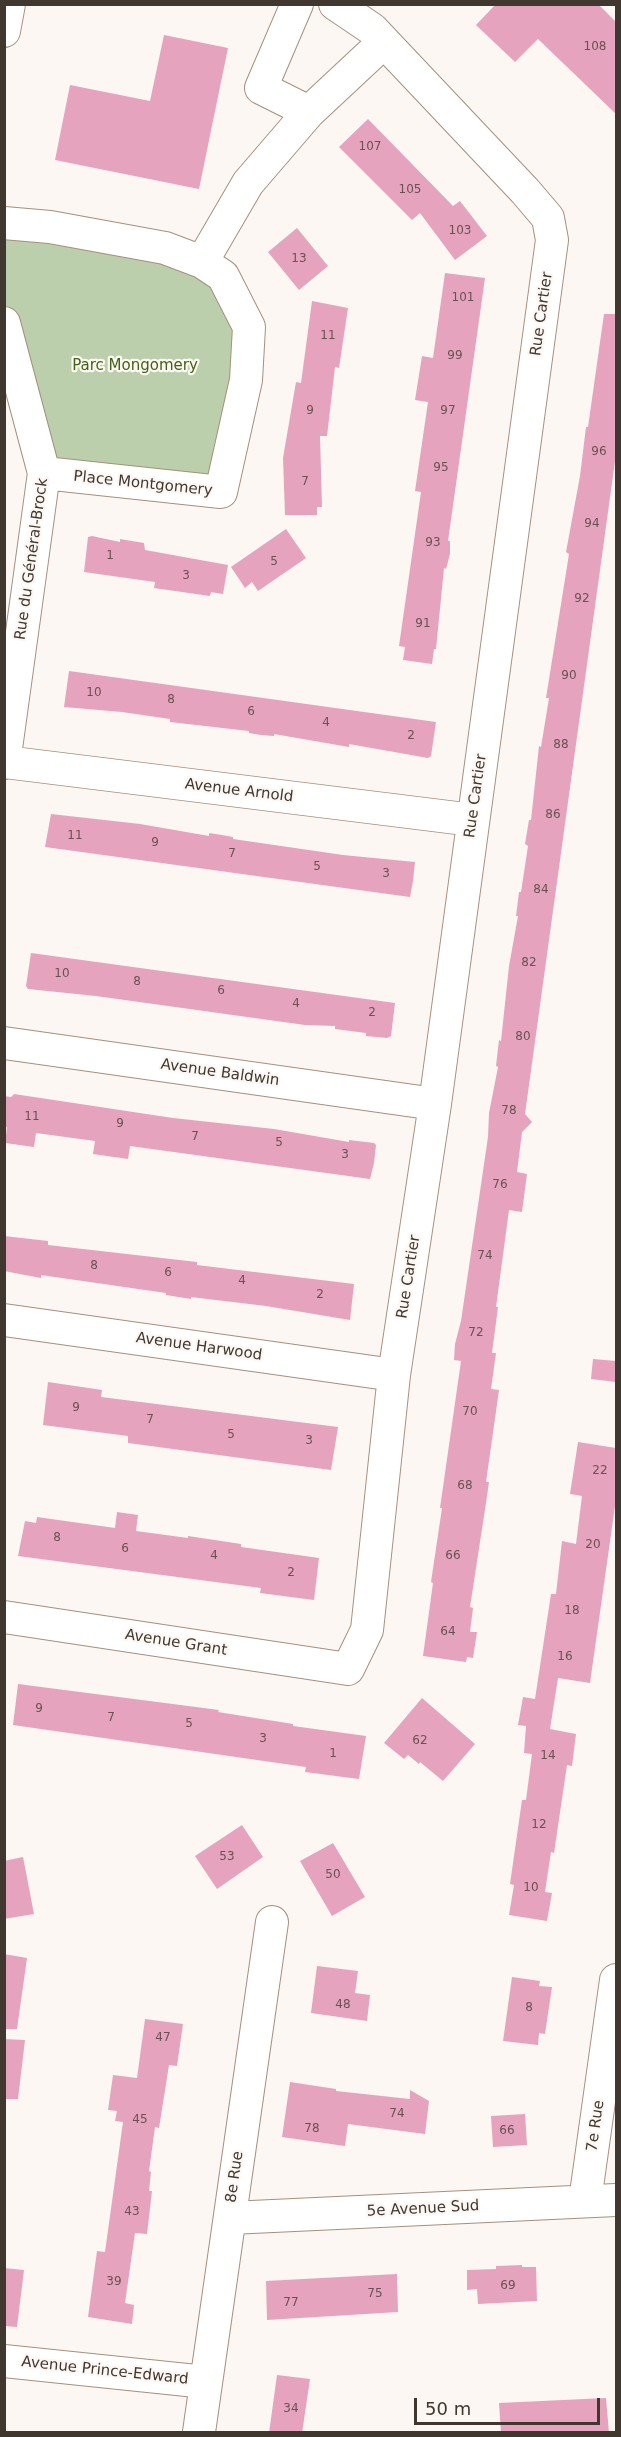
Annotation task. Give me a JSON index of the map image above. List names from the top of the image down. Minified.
{"streets":{"street":["Rue Cartier","Place Montgomery","Rue du Général-Brock","Avenue Arnold","Avenue Baldwin","Avenue Harwood","Avenue Grant","7e Rue","8e Rue","5e Avenue Sud","Avenue Prince-Edward"]},"crossings":[["Rue Cartier","Avenue Arnold"],["Rue Cartier","Avenue Baldwin"],["Rue Cartier","Avenue Harwood"],["Rue Cartier","Avenue Grant"],["Place Montgomery","Rue du Général-Brock"],["Rue du Général-Brock","Avenue Arnold"],["7e Rue","5e Avenue Sud"],["8e Rue","5e Avenue Sud"],["8e Rue","Avenue Prince-Edward"]],"parks":["Parc Mongomery"],"house_numbers":["108","107","105","103","13","101","11","99","9","97","96","95","7","94","93","1","5","3","92","91","90","10","8","6","4","2","88","86","11","9","7","5","3","84","82","10","8","6","4","2","80","78","11","9","7","5","3","76","74","8","6","4","2","72","9","70","7","5","3","22","68","8","20","6","4","66","2","18","64","16","9","7","5","3","62","1","14","12","53","50","10","48","8","47","74","45","78","66","43","39","69","75","77","34"],"scale_bar":"50 m"}
